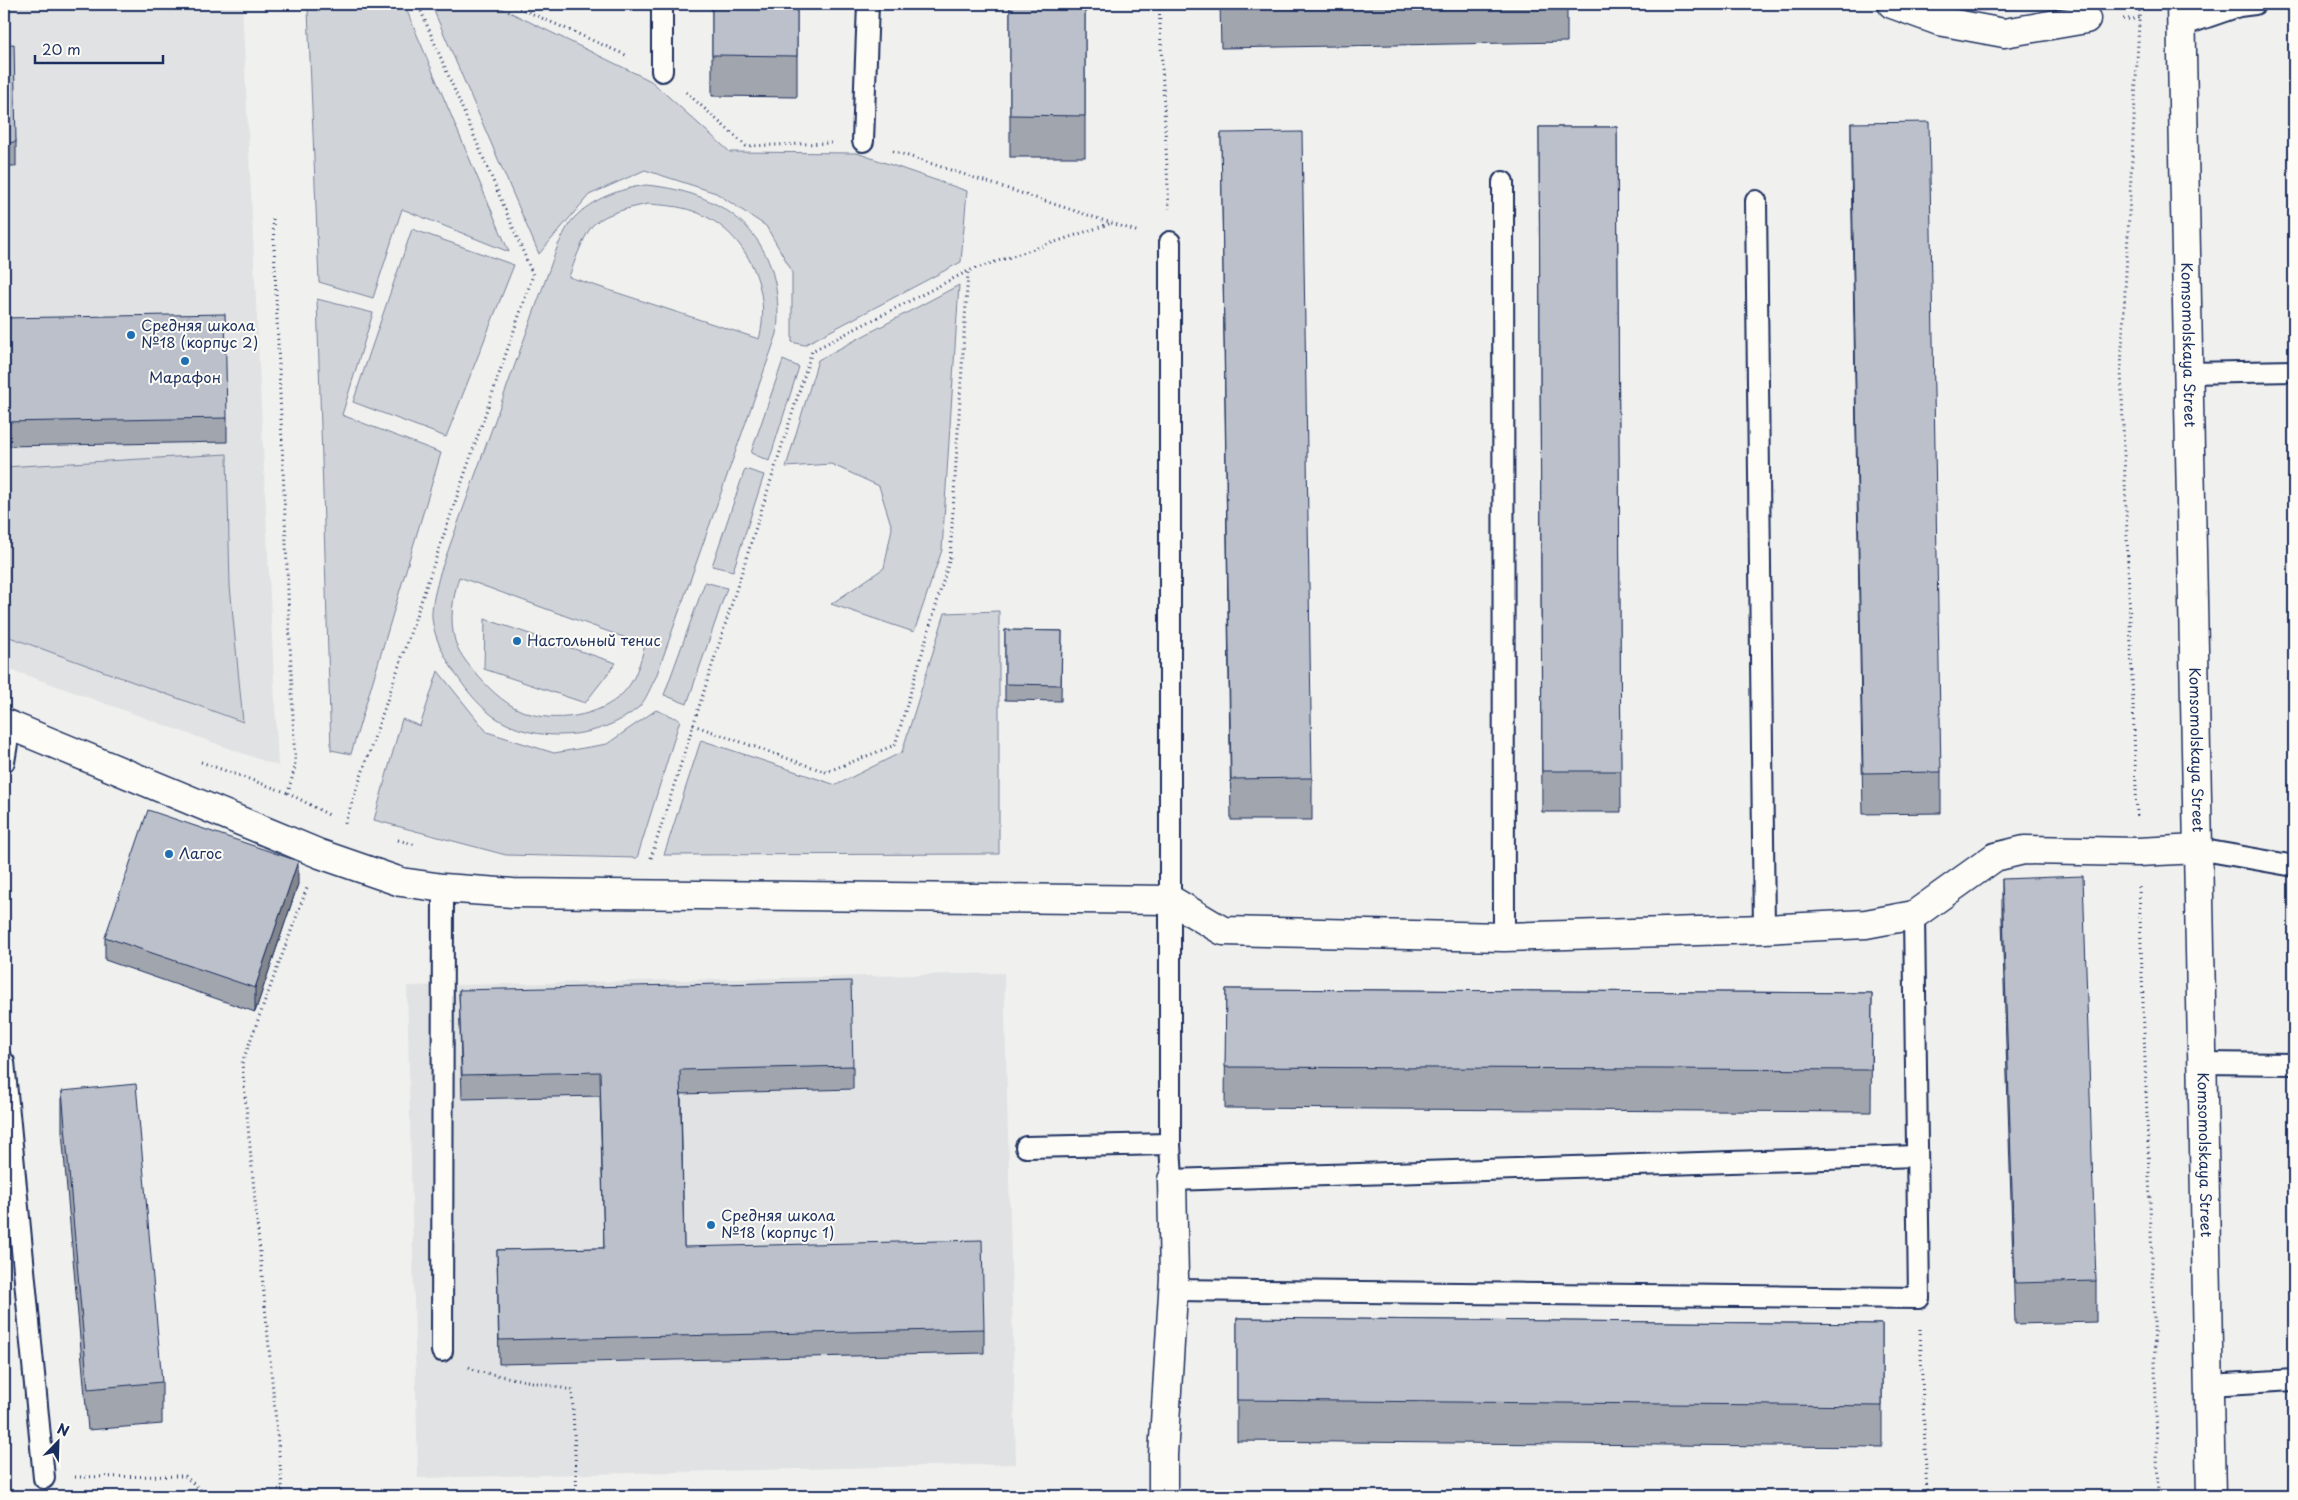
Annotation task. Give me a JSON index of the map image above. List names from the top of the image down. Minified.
{"streets":{"street":["Komsomolskaya Street"]},"places":["Средняя школа №18 (корпус 2)","Марафон","Настольный тенис","Лагос","Средняя школа №18 (корпус 1)"],"scale_bar":"20 m","north":"top right"}
